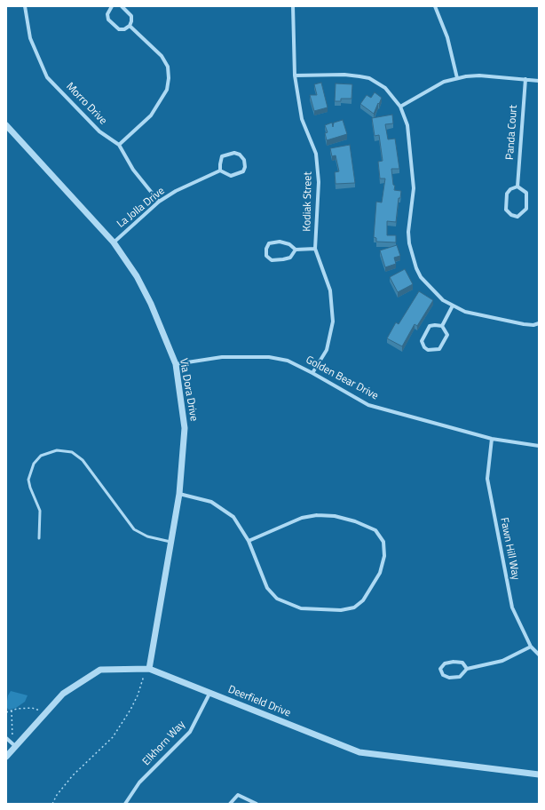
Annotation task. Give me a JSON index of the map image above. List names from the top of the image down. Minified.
{"streets":{"street":["Morro Drive","Panda Court","Kodiak Street","La Jolla Drive","Golden Bear Drive","Via Dora Drive","Fawn Hill Way","Deerfield Drive","Elkhorn Way"]},"crossings":[["Morro Drive","La Jolla Drive"],["Kodiak Street","Golden Bear Drive"],["La Jolla Drive","Via Dora Drive"],["Golden Bear Drive","Via Dora Drive"],["Golden Bear Drive","Fawn Hill Way"],["Via Dora Drive","Deerfield Drive"],["Deerfield Drive","Elkhorn Way"]]}
